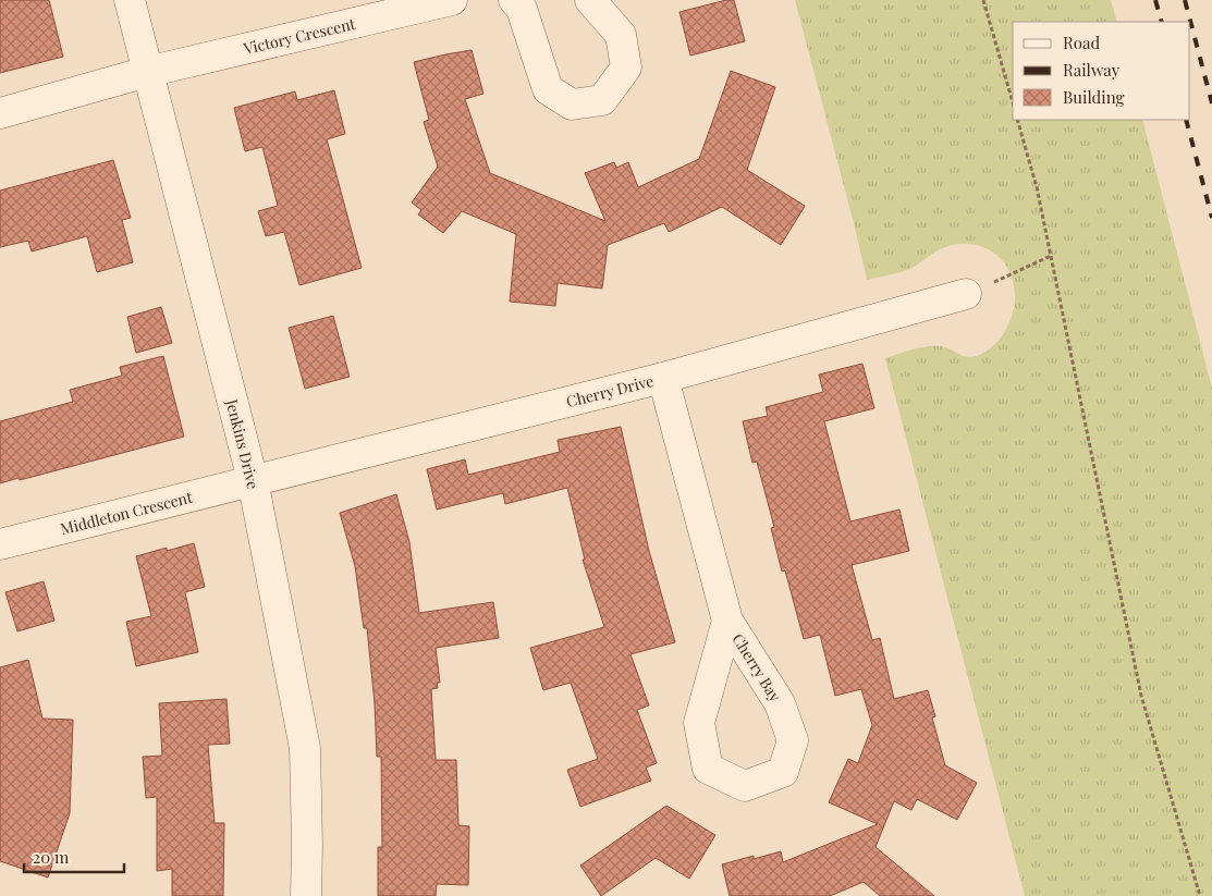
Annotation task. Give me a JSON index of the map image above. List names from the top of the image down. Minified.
{"streets":{"street":["Victory Crescent","Cherry Drive","Jenkins Drive","Middleton Crescent","Cherry Bay"]},"crossings":[["Victory Crescent","Jenkins Drive"],["Cherry Drive","Jenkins Drive"],["Cherry Drive","Middleton Crescent"],["Cherry Drive","Cherry Bay"],["Jenkins Drive","Middleton Crescent"]],"legend":["Road","Railway","Building"],"scale_bar":"20 m"}
